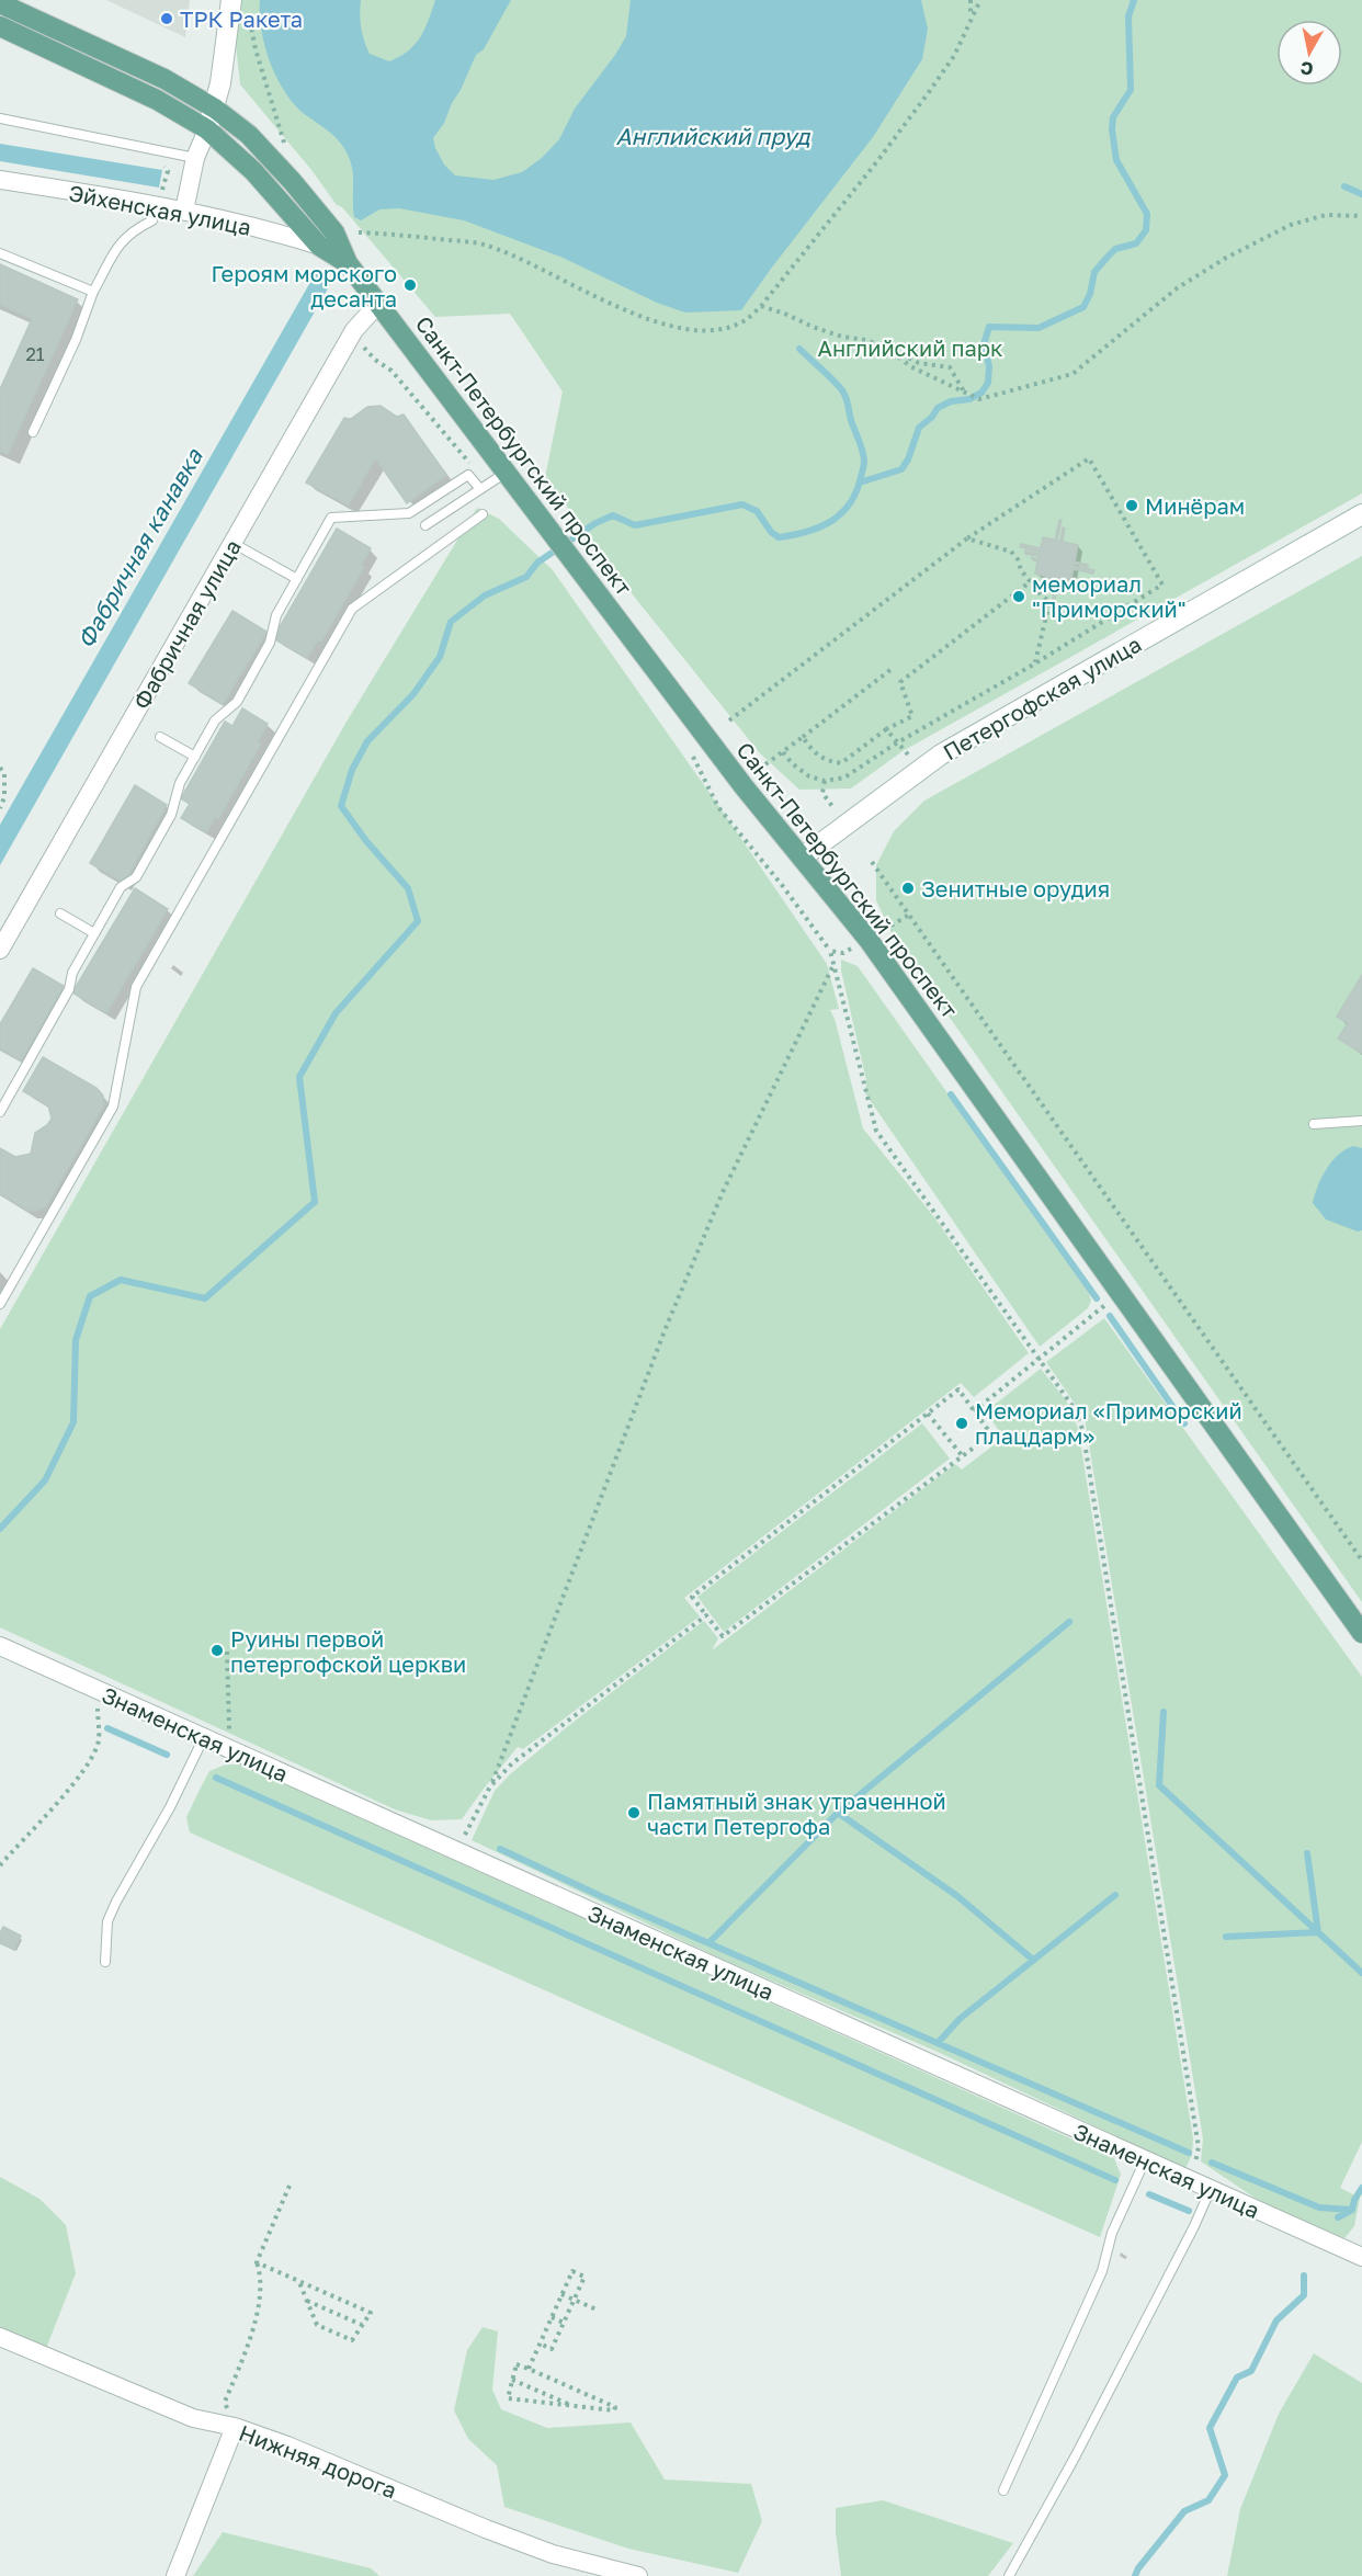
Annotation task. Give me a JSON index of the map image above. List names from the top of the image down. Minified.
{"streets":{"main road":["Санкт-Петербургский проспект","Петергофская улица"],"street":["Эйхенская улица","Фабричная улица","Знаменская улица","Нижняя дорога"]},"crossings":[["Эйхенская улица","Санкт-Петербургский проспект"],["Санкт-Петербургский проспект","Фабричная улица"],["Санкт-Петербургский проспект","Петергофская улица"]],"water":["Английский пруд","Фабричная канавка"],"parks":["Английский парк"],"places":["ТРК Ракета","Героям морского десанта","Минёрам","мемориал \"Приморский\"","Зенитные орудия","Мемориал «Приморский плацдарм»","Руины первой петергофской церкви","Памятный знак утраченной части Петергофа"],"house_numbers":["21"],"north":"bottom"}
